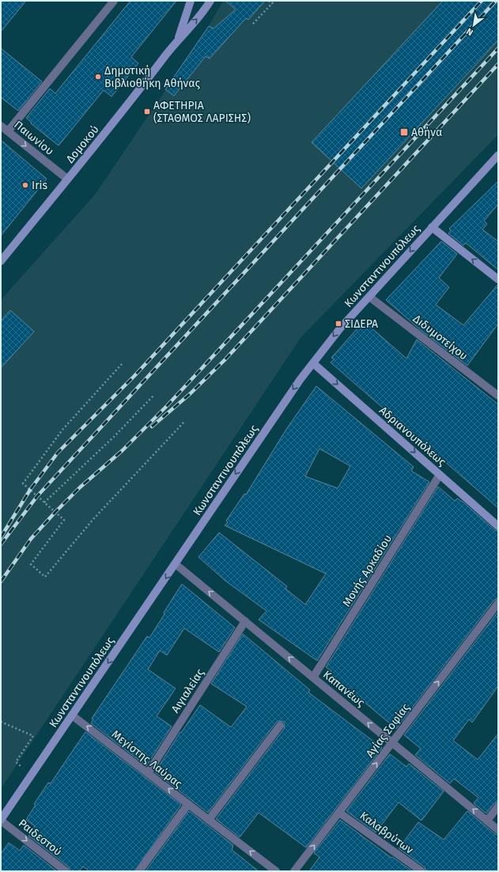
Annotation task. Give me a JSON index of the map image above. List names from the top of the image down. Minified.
{"streets":{"street":["Παιωνίου","Δομοκού","Κωνσταντινουπόλεως","Διδυμοτείχου","Αδριανουπόλεως","Μονής Αρκαδίου","Καπανέως","Αιγιαλείας","Αγίας Σοφίας","Μεγίστης Λαύρας","Καλαβρύτων","Ραιδεστού"]},"crossings":[["Παιωνίου","Δομοκού"],["Κωνσταντινουπόλεως","Διδυμοτείχου"],["Κωνσταντινουπόλεως","Αδριανουπόλεως"],["Κωνσταντινουπόλεως","Καπανέως"],["Κωνσταντινουπόλεως","Μεγίστης Λαύρας"],["Κωνσταντινουπόλεως","Ραιδεστού"],["Αδριανουπόλεως","Μονής Αρκαδίου"],["Μονής Αρκαδίου","Καπανέως"],["Καπανέως","Αιγιαλείας"],["Καπανέως","Αγίας Σοφίας"],["Αιγιαλείας","Μεγίστης Λαύρας"],["Αγίας Σοφίας","Καλαβρύτων"]],"one_way":["Παιωνίου","Κωνσταντινουπόλεως","Αδριανουπόλεως","Καπανέως","Αγίας Σοφίας","Μεγίστης Λαύρας","Ραιδεστού"],"places":{"other":["Δημοτική Βιβλιοθήκη Αθήνας","Iris"],"transit":["ΑΦΕΤΗΡΙΑ (ΣΤΑΘΜΟΣ ΛΑΡΙΣΗΣ)","Αθήνα","ΣΙΔΕΡΑ"]},"north":"bottom left"}
